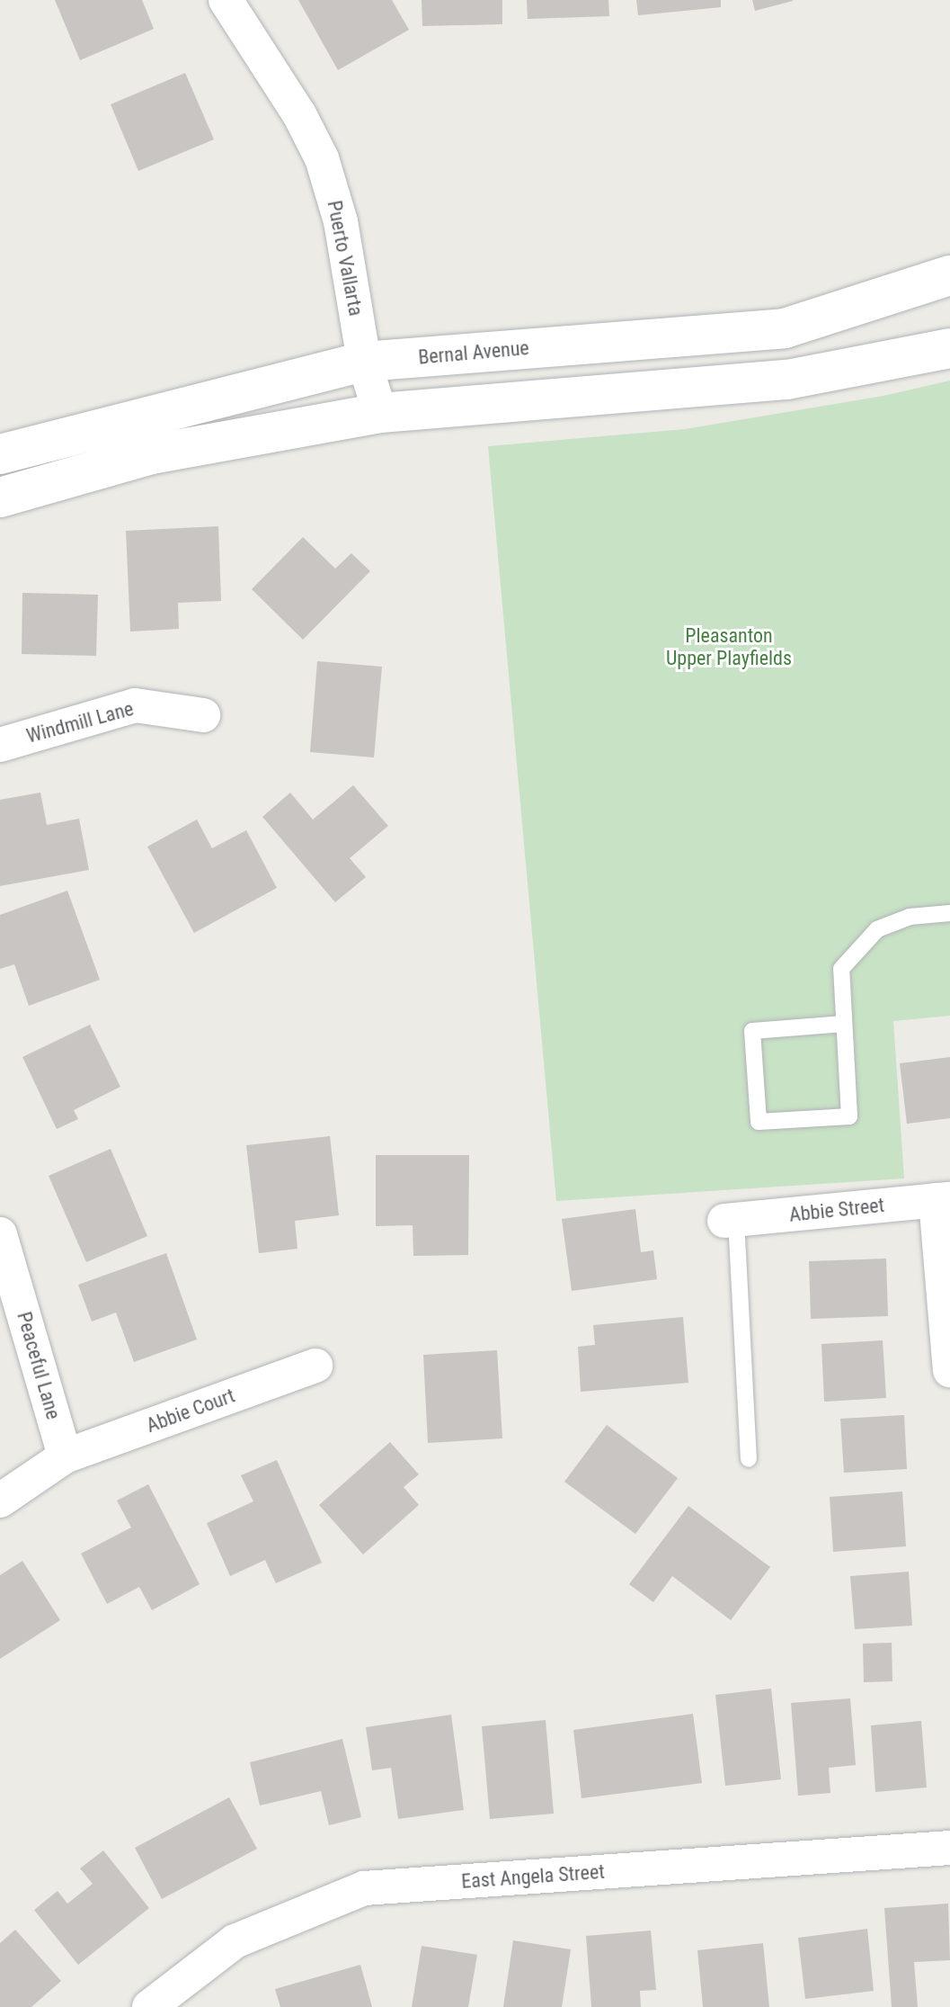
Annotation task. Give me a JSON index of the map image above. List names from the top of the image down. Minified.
{"streets":{"main road":["Bernal Avenue"],"street":["Puerto Vallarta","Windmill Lane","Abbie Street","Peaceful Lane","Abbie Court","East Angela Street"]},"crossings":[["Puerto Vallarta","Bernal Avenue"],["Peaceful Lane","Abbie Court"]],"parks":["Pleasanton Upper Playfields"]}
